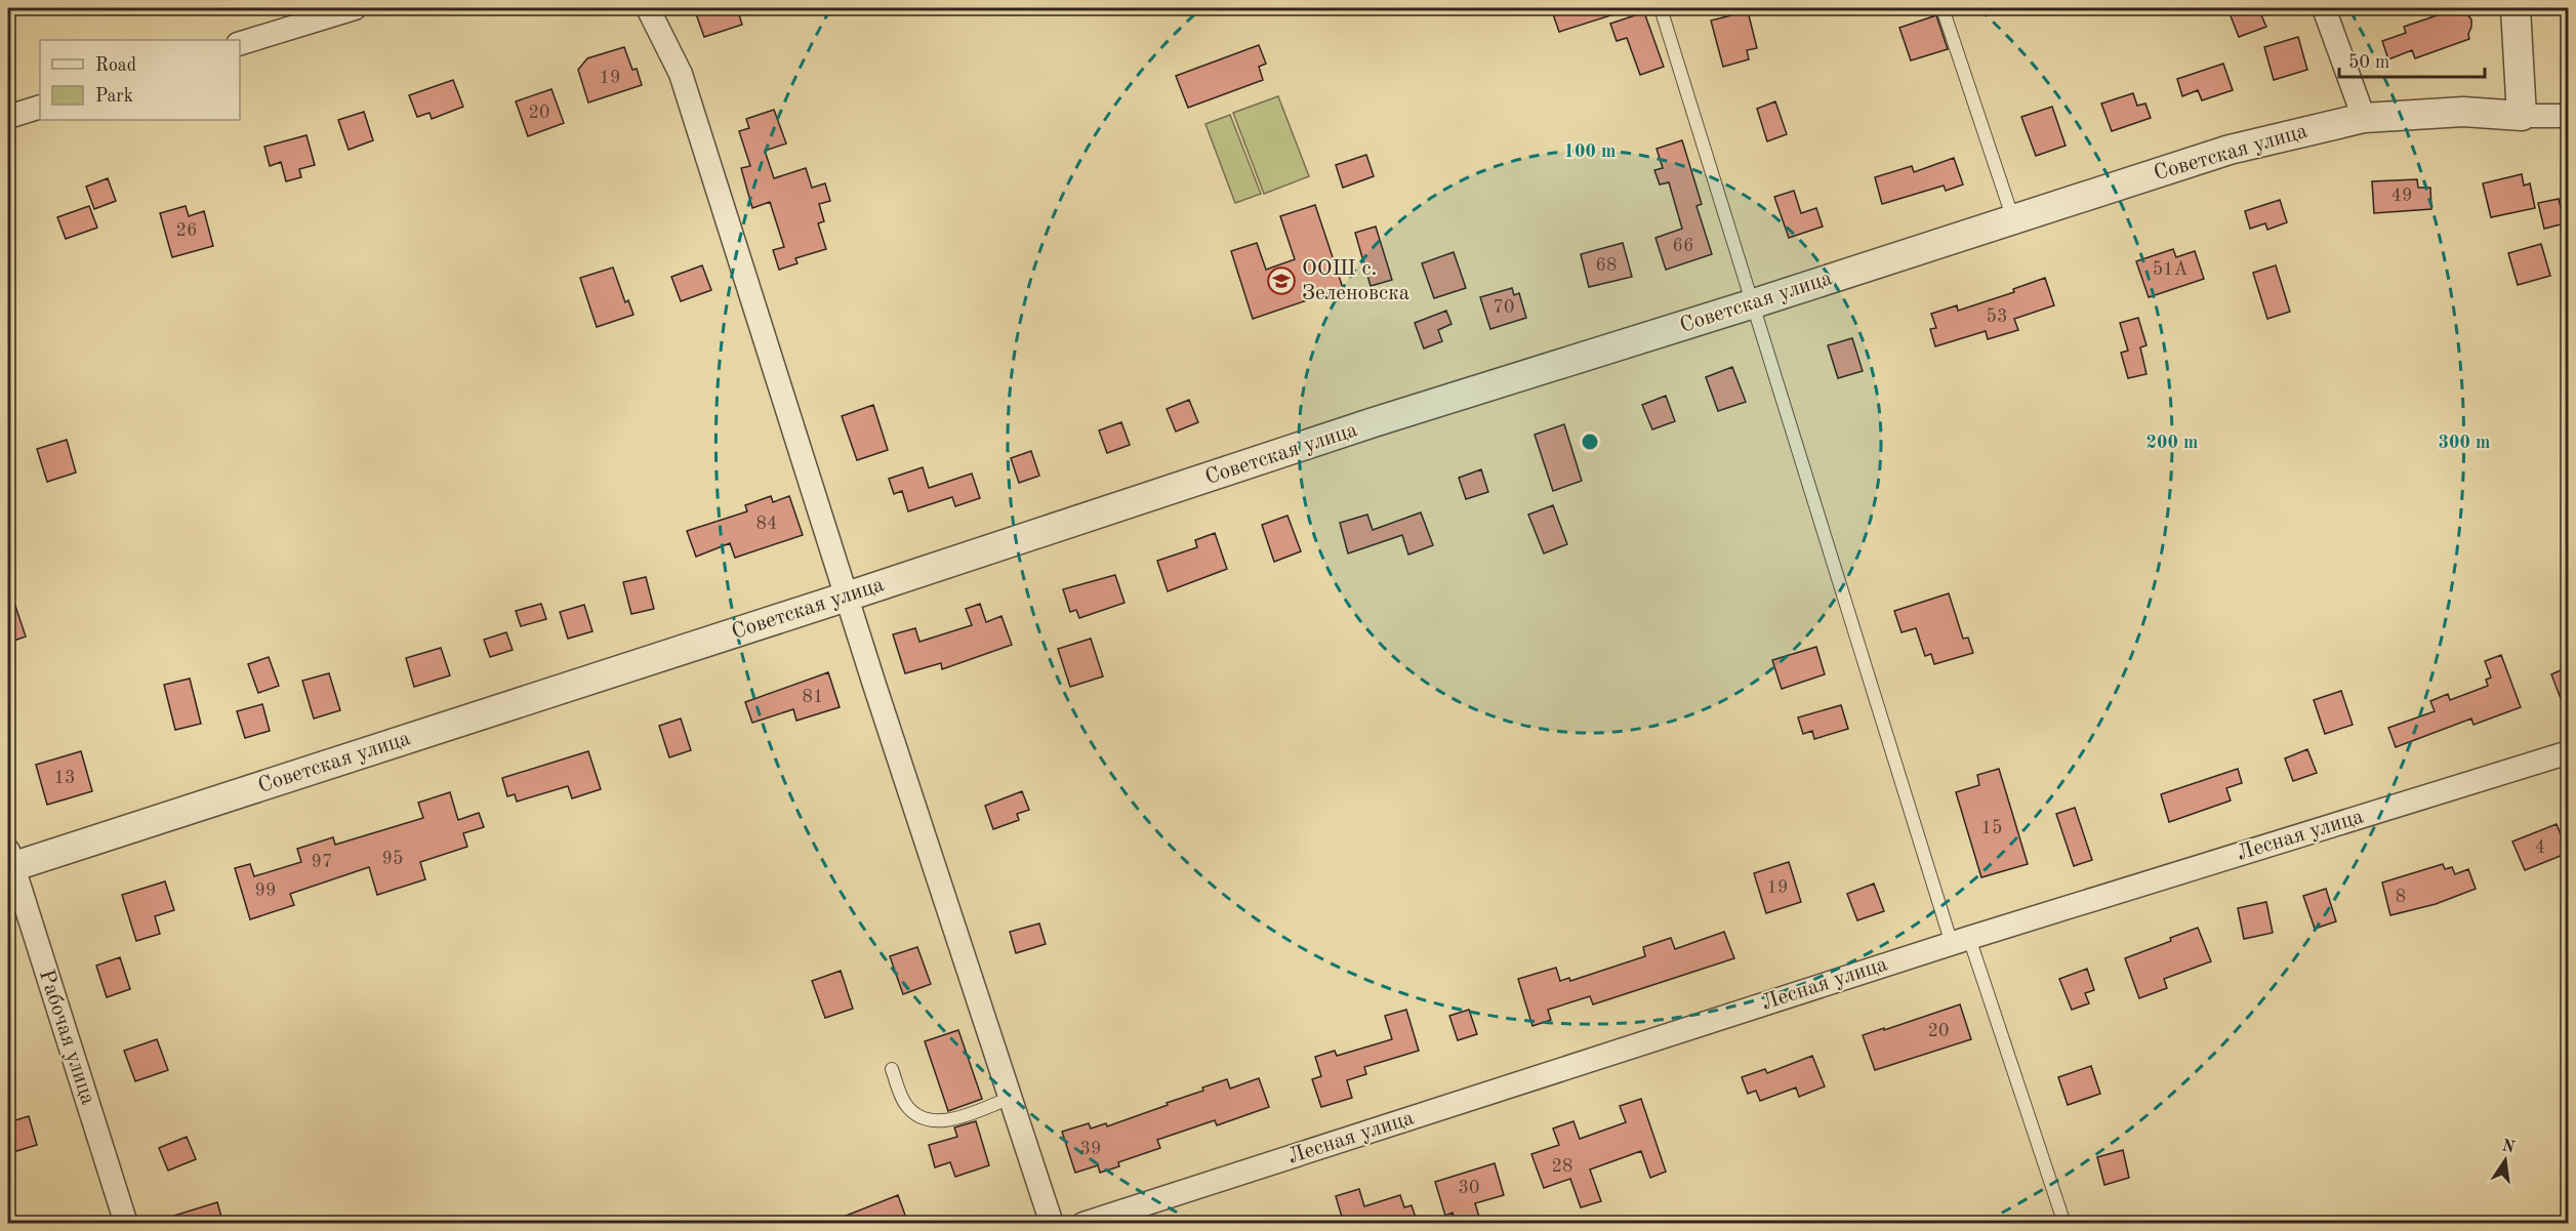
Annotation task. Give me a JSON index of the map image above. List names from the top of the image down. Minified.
{"streets":{"street":["Советская улица","Лесная улица","Рабочая улица"]},"crossings":[["Советская улица","Рабочая улица"]],"places":{"school or university":["ООШ с. Зеленовска"]},"house_numbers":["19","20","49","26","66","68","51А","70","53","84","81","13","15","4","95","97","19","99","8","20","39","28","30"],"legend":["Road","Park"],"scale_bar":"50 m","north":"top","rings":["100 m","200 m","300 m"]}
